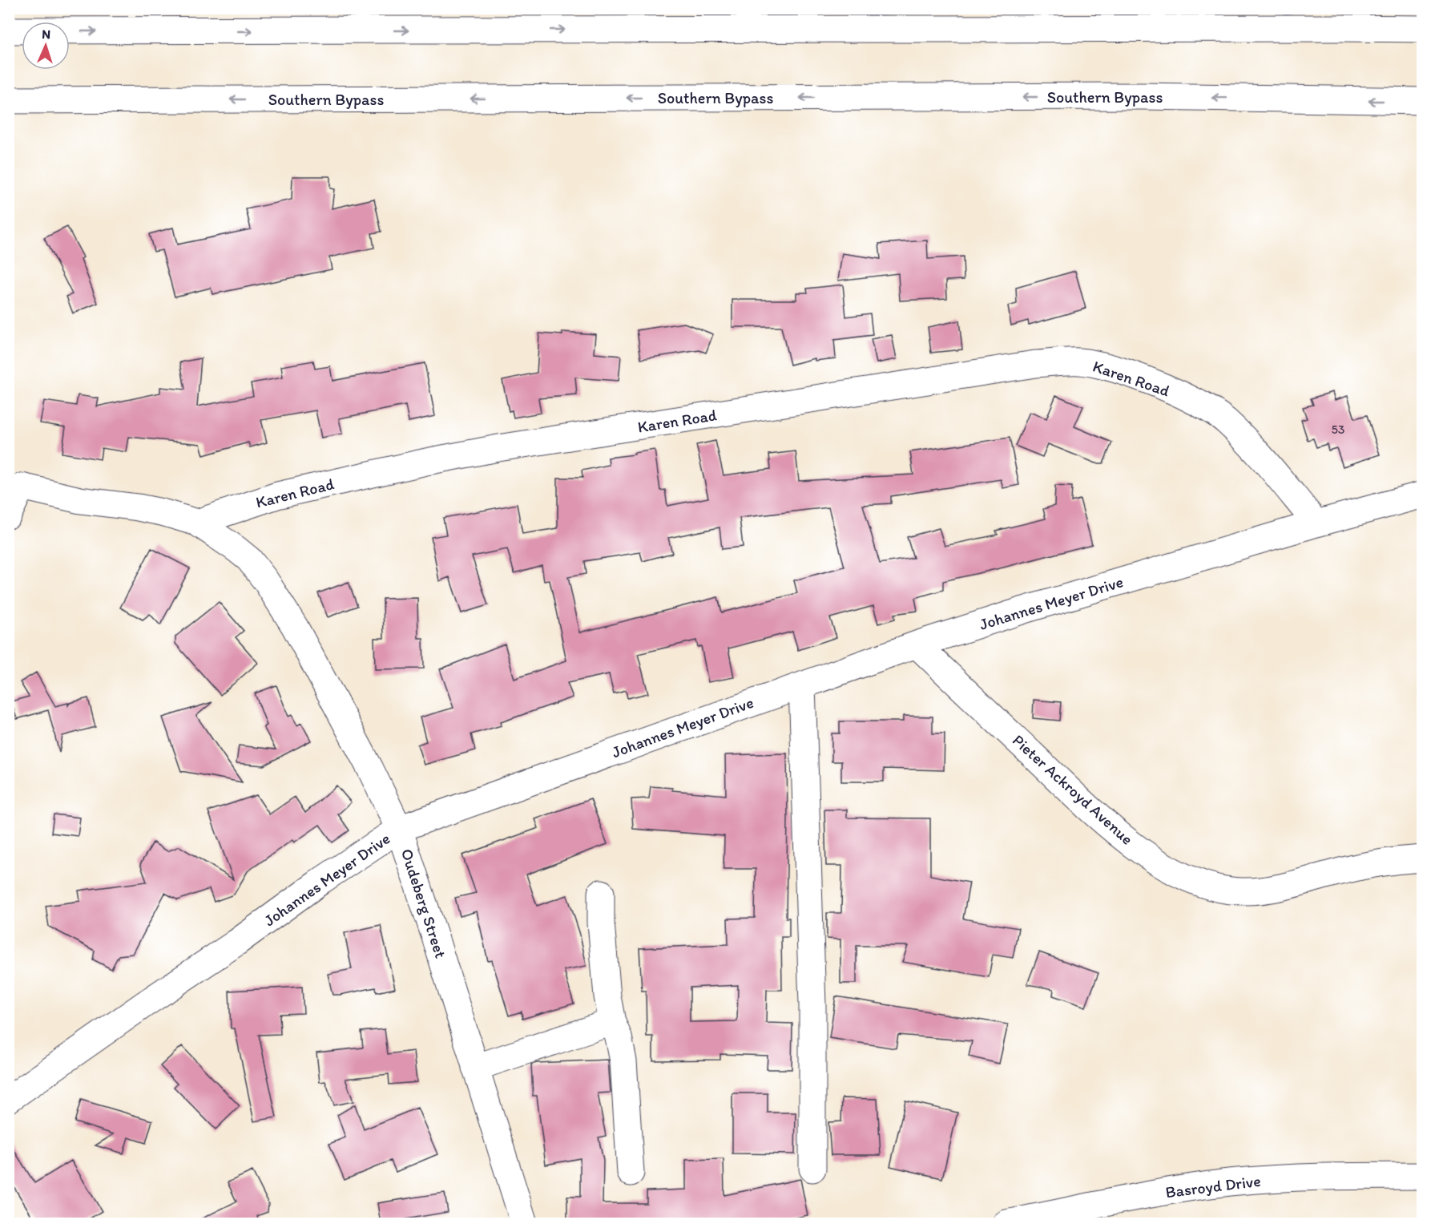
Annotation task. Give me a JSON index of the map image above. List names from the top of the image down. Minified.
{"streets":{"main road":["Southern Bypass","Karen Road","Johannes Meyer Drive","Pieter Ackroyd Avenue","Oudeberg Street","Basroyd Drive"]},"crossings":[["Karen Road","Johannes Meyer Drive"],["Karen Road","Oudeberg Street"],["Johannes Meyer Drive","Pieter Ackroyd Avenue"],["Johannes Meyer Drive","Oudeberg Street"]],"house_numbers":["53"],"north":"top"}
